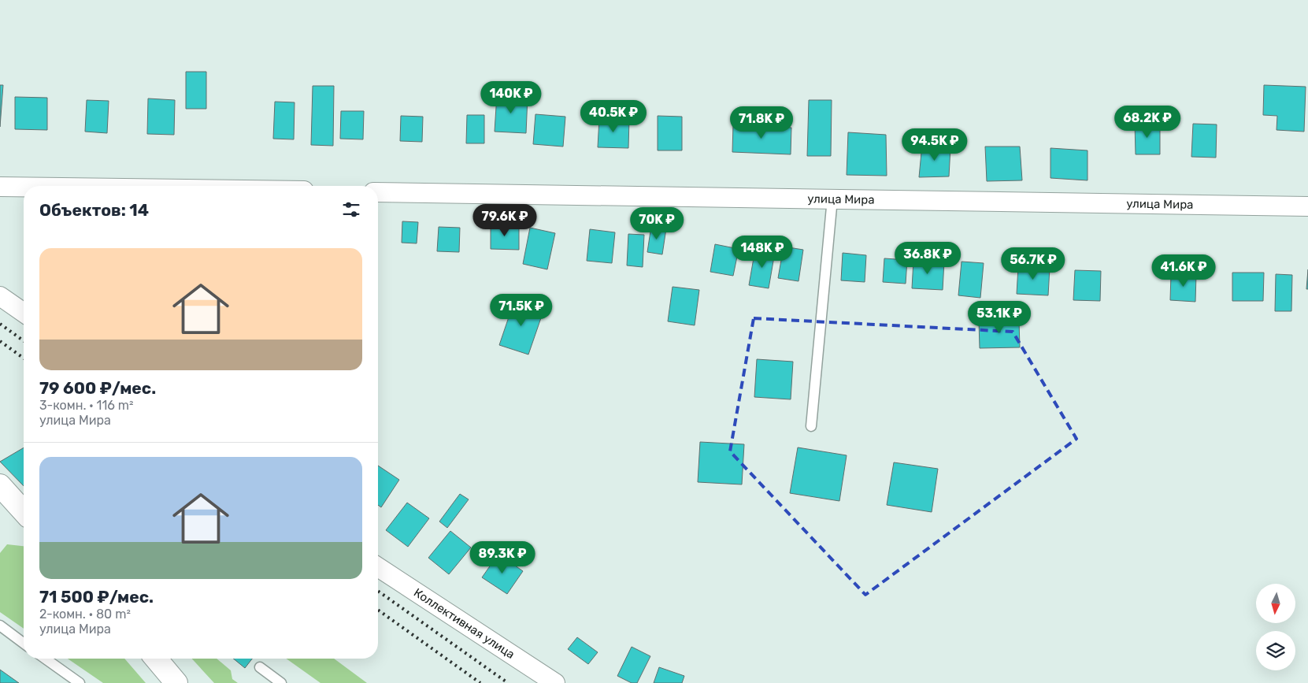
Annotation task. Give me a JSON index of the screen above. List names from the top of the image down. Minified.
{"streets":{"street":["улица Мира","Коллективная улица"]},"north":"bottom","page":{"price":["140K ₽","40.5K ₽","68.2K ₽","71.8K ₽","94.5K ₽","79.6K ₽","70K ₽","148K ₽","36.8K ₽","56.7K ₽","41.6K ₽","71.5K ₽","53.1K ₽","89.3K ₽"],"heading":"Объектов: 14","list":[{"name":"79 600 ₽/мес.","note":"3-комн. · 116 m² · улица Мира"},{"name":"71 500 ₽/мес.","note":"2-комн. · 80 m² · улица Мира"}]}}
